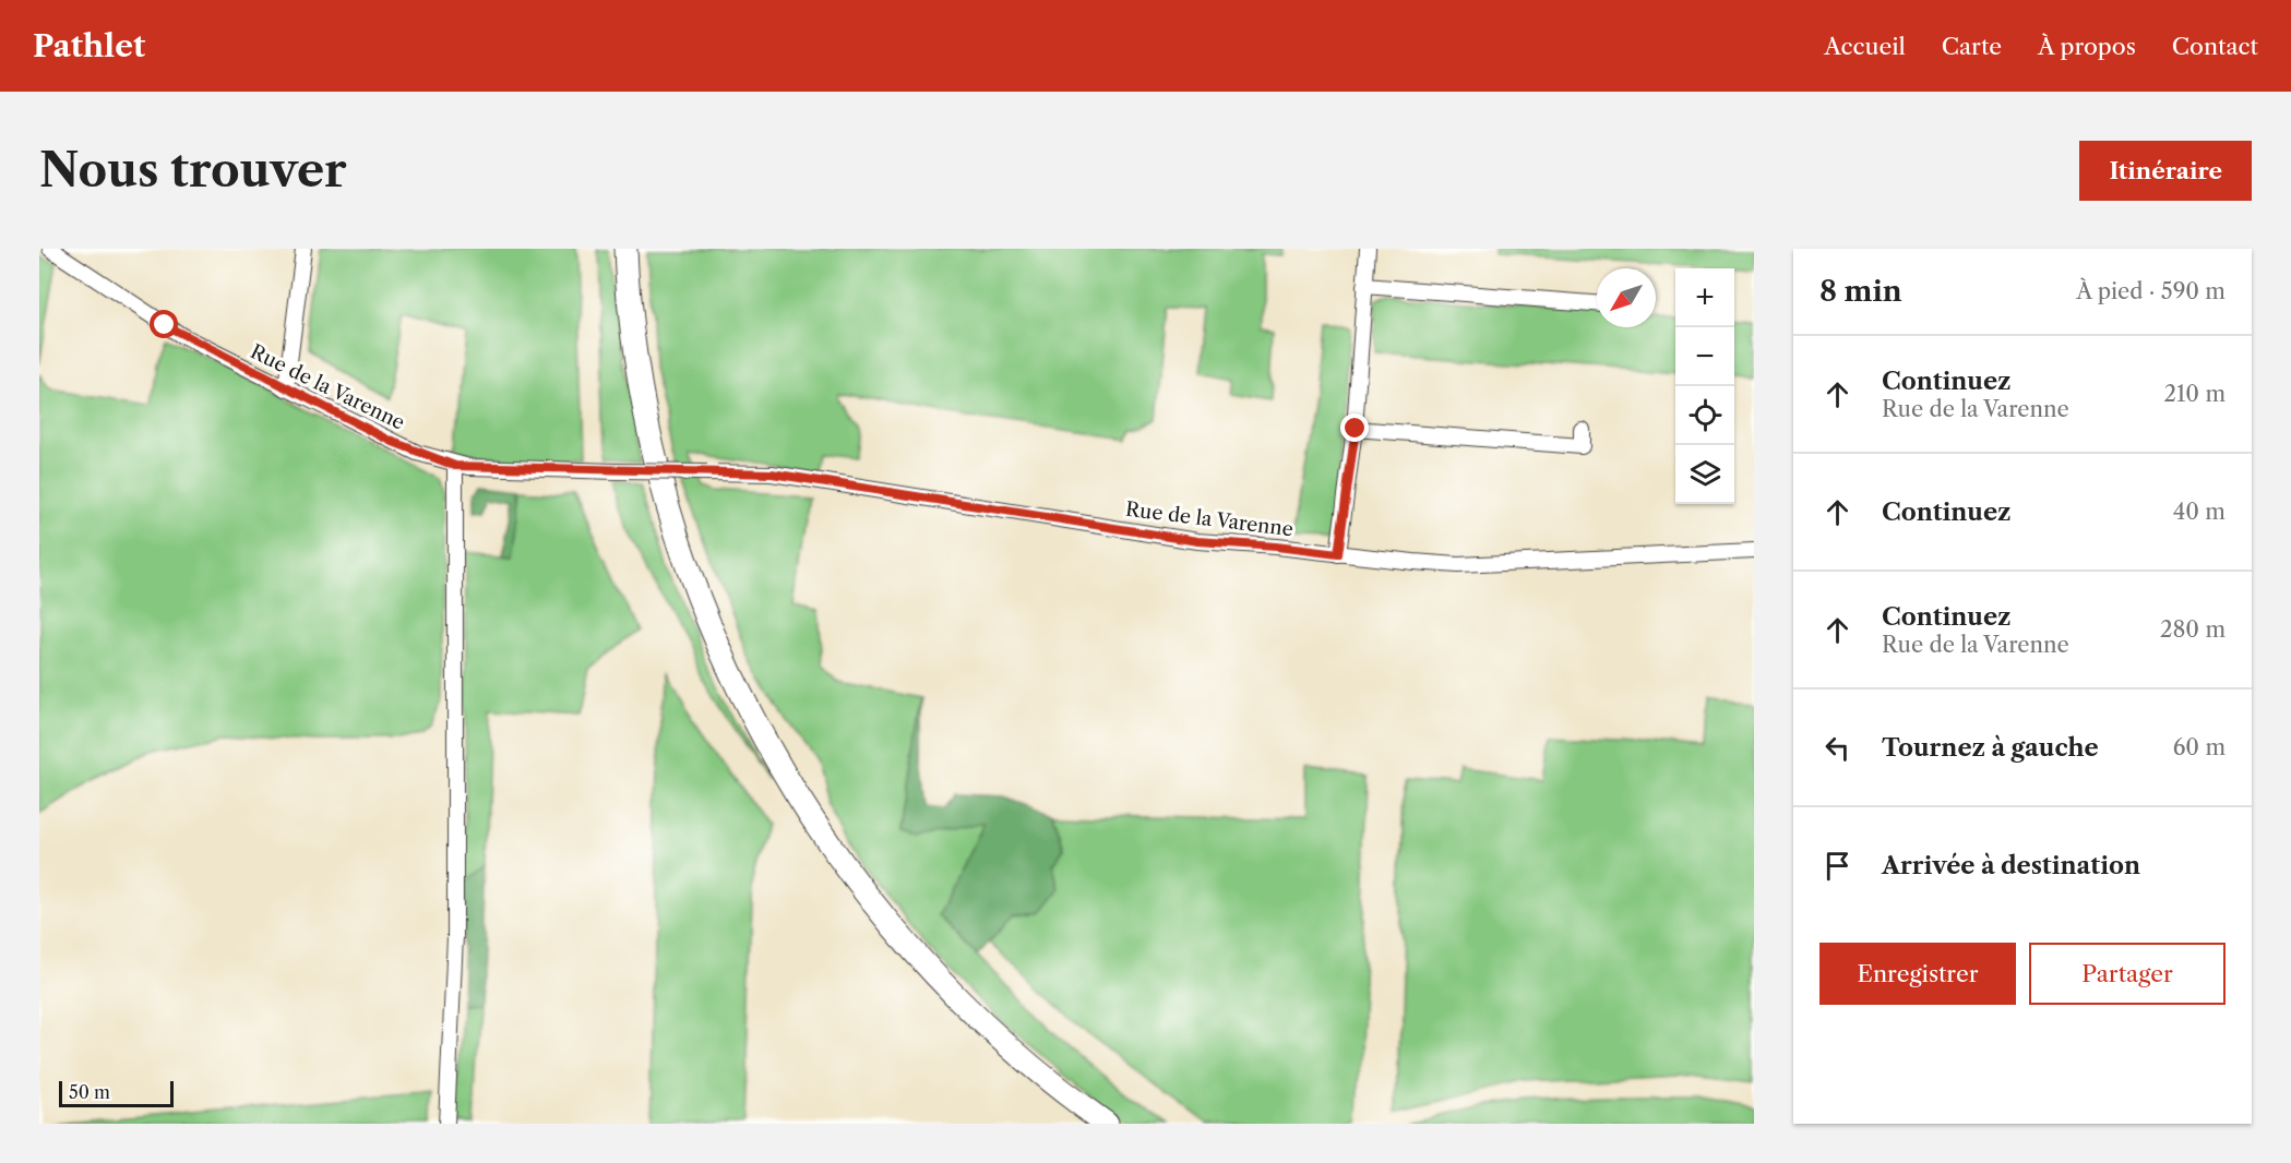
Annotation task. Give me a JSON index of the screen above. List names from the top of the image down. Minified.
{"streets":{"street":["Rue de la Varenne"]},"scale_bar":"50 m","north":"bottom left","page":{"header":"Pathlet","nav":["Accueil","Carte","À propos","Contact"],"buttons":["Itinéraire",["Enregistrer","Partager"]],"title":"Nous trouver","heading":["8 min","À pied · 590 m"],"map_buttons":["+","−"],"list":[["Continuez","Rue de la Varenne","210 m"],["Continuez","40 m"],["Continuez","Rue de la Varenne","280 m"],["Tournez à gauche","60 m"],"Arrivée à destination"],"scale":"50 m"}}
